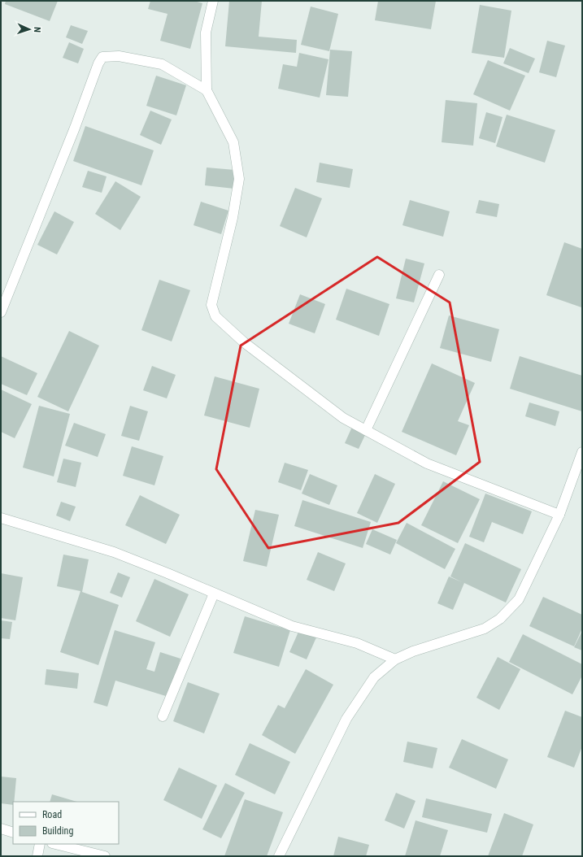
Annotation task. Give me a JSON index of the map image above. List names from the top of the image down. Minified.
{"legend":["Road","Building"],"north":"right"}
